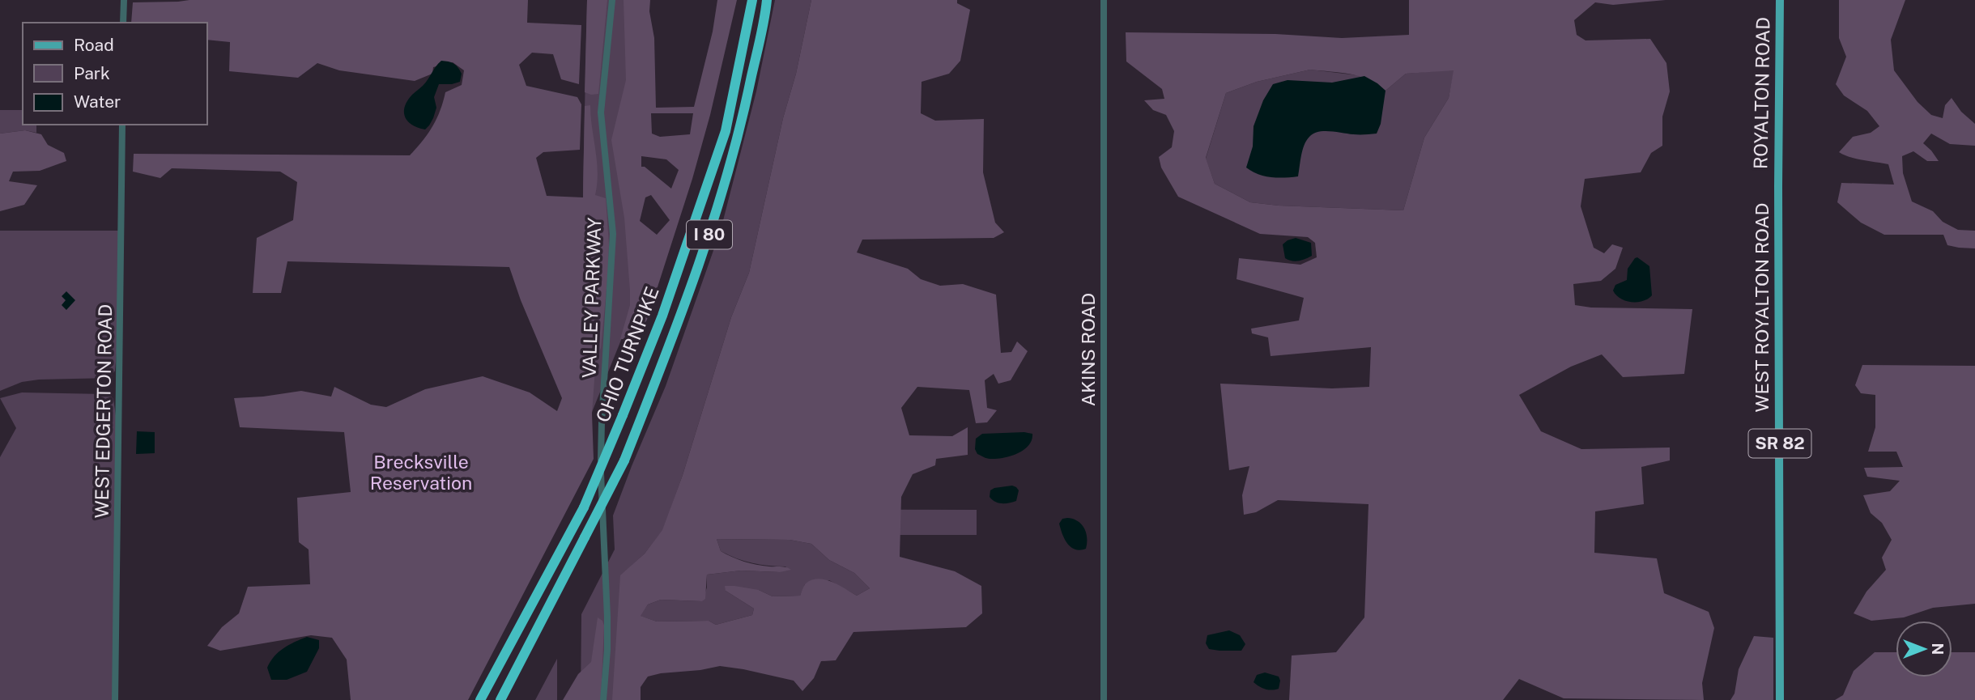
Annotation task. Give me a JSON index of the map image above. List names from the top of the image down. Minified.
{"streets":{"highway":["I 80","OHIO TURNPIKE"],"main road":["ROYALTON ROAD","WEST ROYALTON ROAD","SR 82"],"street":["VALLEY PARKWAY","AKINS ROAD","WEST EDGERTON ROAD"]},"crossings":[["ROYALTON ROAD","WEST ROYALTON ROAD"]],"parks":["Brecksville Reservation"],"legend":["Road","Park","Water"],"north":"right"}
